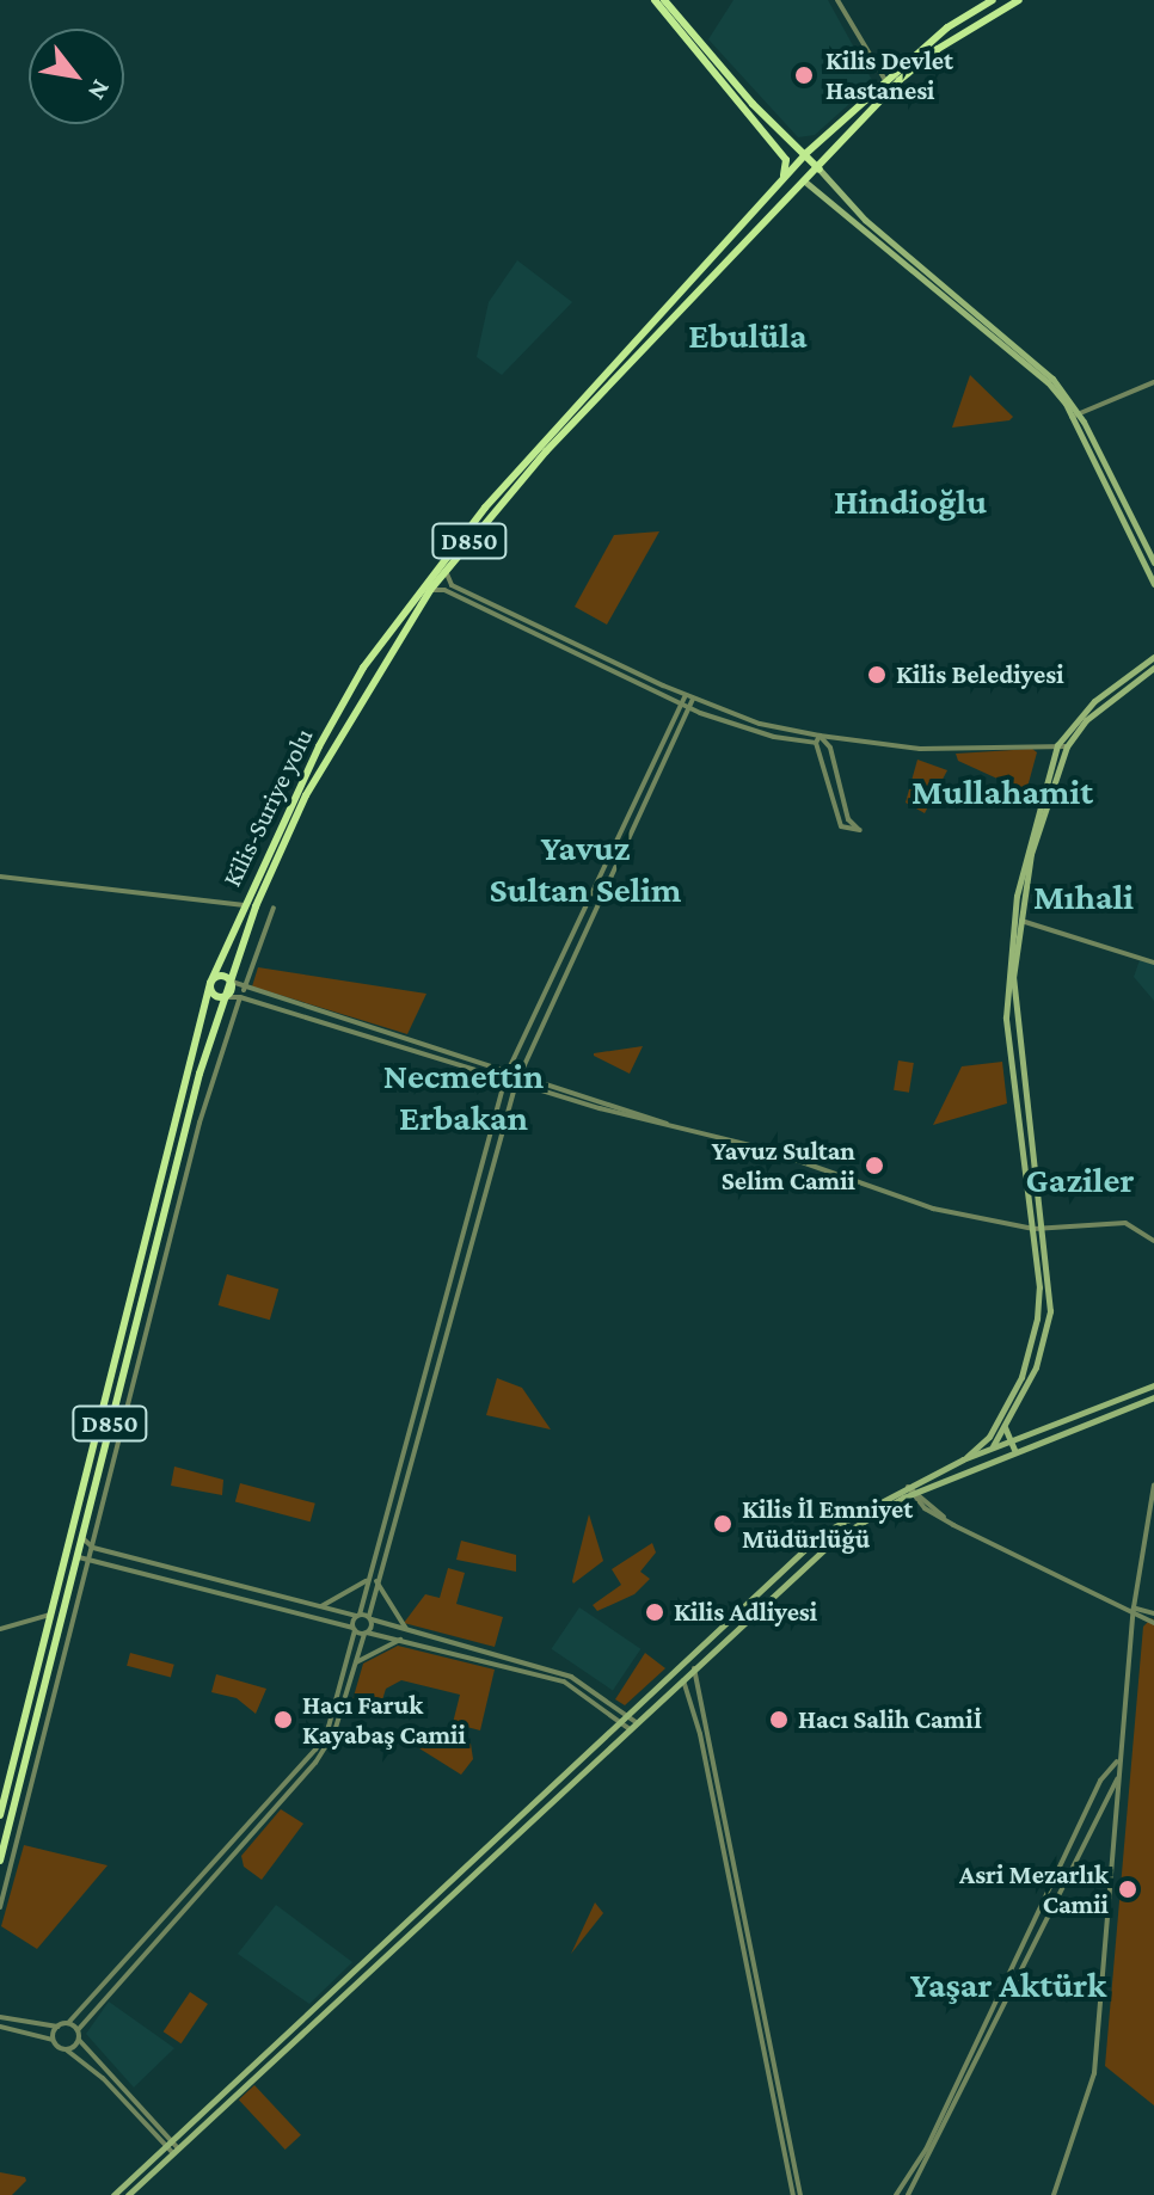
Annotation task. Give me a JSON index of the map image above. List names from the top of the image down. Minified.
{"streets":{"highway":["D850","Kilis-Suriye yolu"]},"districts":["Ebulüla","Hindioğlu","Mullahamit","Yavuz Sultan Selim","Mıhali","Necmettin Erbakan","Gaziler","Yaşar Aktürk"],"places":["Kilis Devlet Hastanesi","Kilis Belediyesi","Yavuz Sultan Selim Camii","Kilis İl Emniyet Müdürlüğü","Kilis Adliyesi","Hacı Faruk Kayabaş Camii","Hacı Salih Camiİ","Asri Mezarlık Camii"],"north":"bottom right"}
